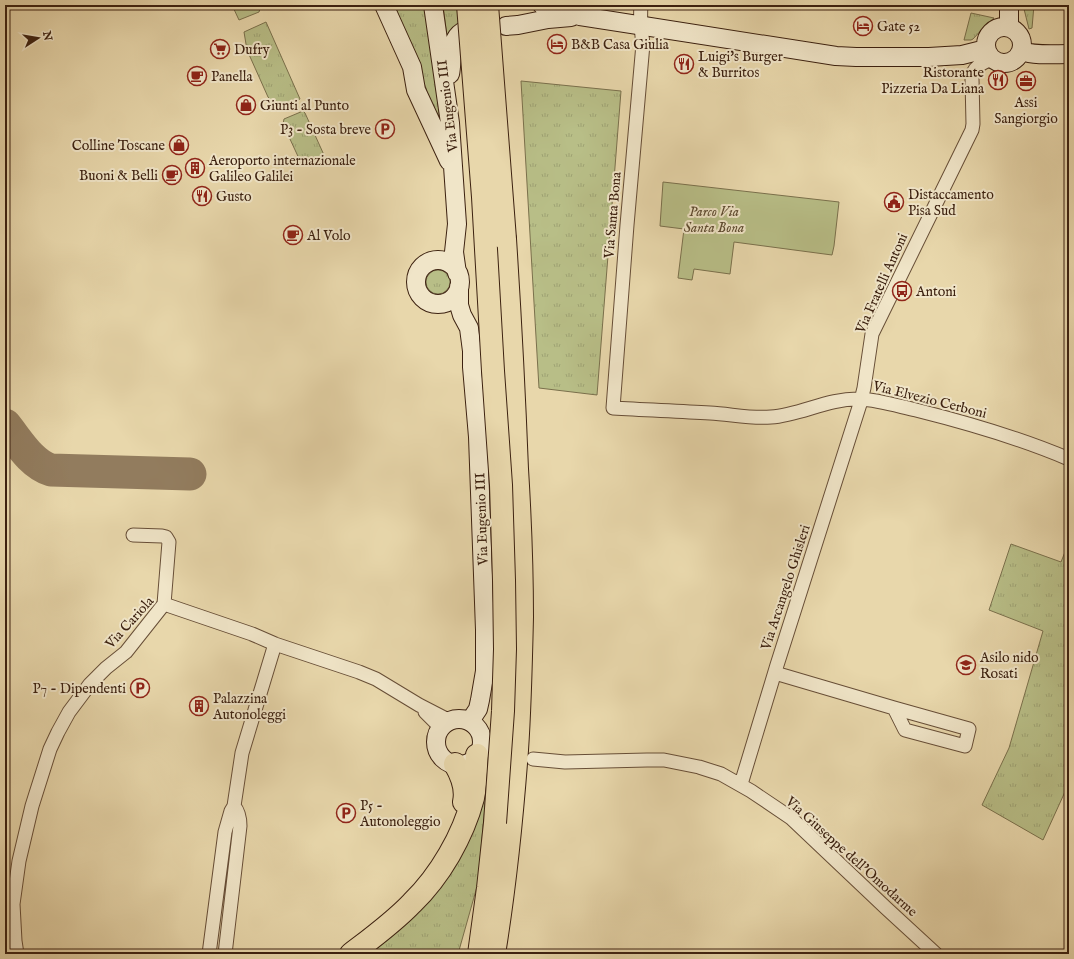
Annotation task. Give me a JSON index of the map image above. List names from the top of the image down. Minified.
{"streets":{"street":["Via Eugenio III","Via Santa Bona","Via Fratelli Antoni","Via Elvezio Cerboni","Via Arcangelo Ghisleri","Via Cariola","Via Giuseppe dell'Omodarme"]},"crossings":[["Via Eugenio III","Via Cariola"],["Via Santa Bona","Via Elvezio Cerboni"],["Via Fratelli Antoni","Via Elvezio Cerboni"],["Via Fratelli Antoni","Via Arcangelo Ghisleri"],["Via Elvezio Cerboni","Via Arcangelo Ghisleri"],["Via Arcangelo Ghisleri","Via Giuseppe dell'Omodarme"]],"parks":["Parco Via Santa Bona"],"places":{"hotel":["Gate 52","B&B Casa Giulia"],"supermarket":["Dufry"],"restaurant":["Luigi's Burger & Burritos","Ristorante Pizzeria Da Liana","Gusto"],"cafe":["Panella","Buoni & Belli","Al Volo"],"office":["Assi Sangiorgio"],"shop":["Giunti al Punto","Colline Toscane"],"parking":["P3 - Sosta breve","P7 - Dipendenti","P5 - Autonoleggio"],"building":["Aeroporto internazionale Galileo Galilei","Palazzina Autonoleggi"],"public building":["Distaccamento Pisa Sud"],"bus stop":["Antoni"],"school or university":["Asilo nido Rosati"]},"north":"right"}
